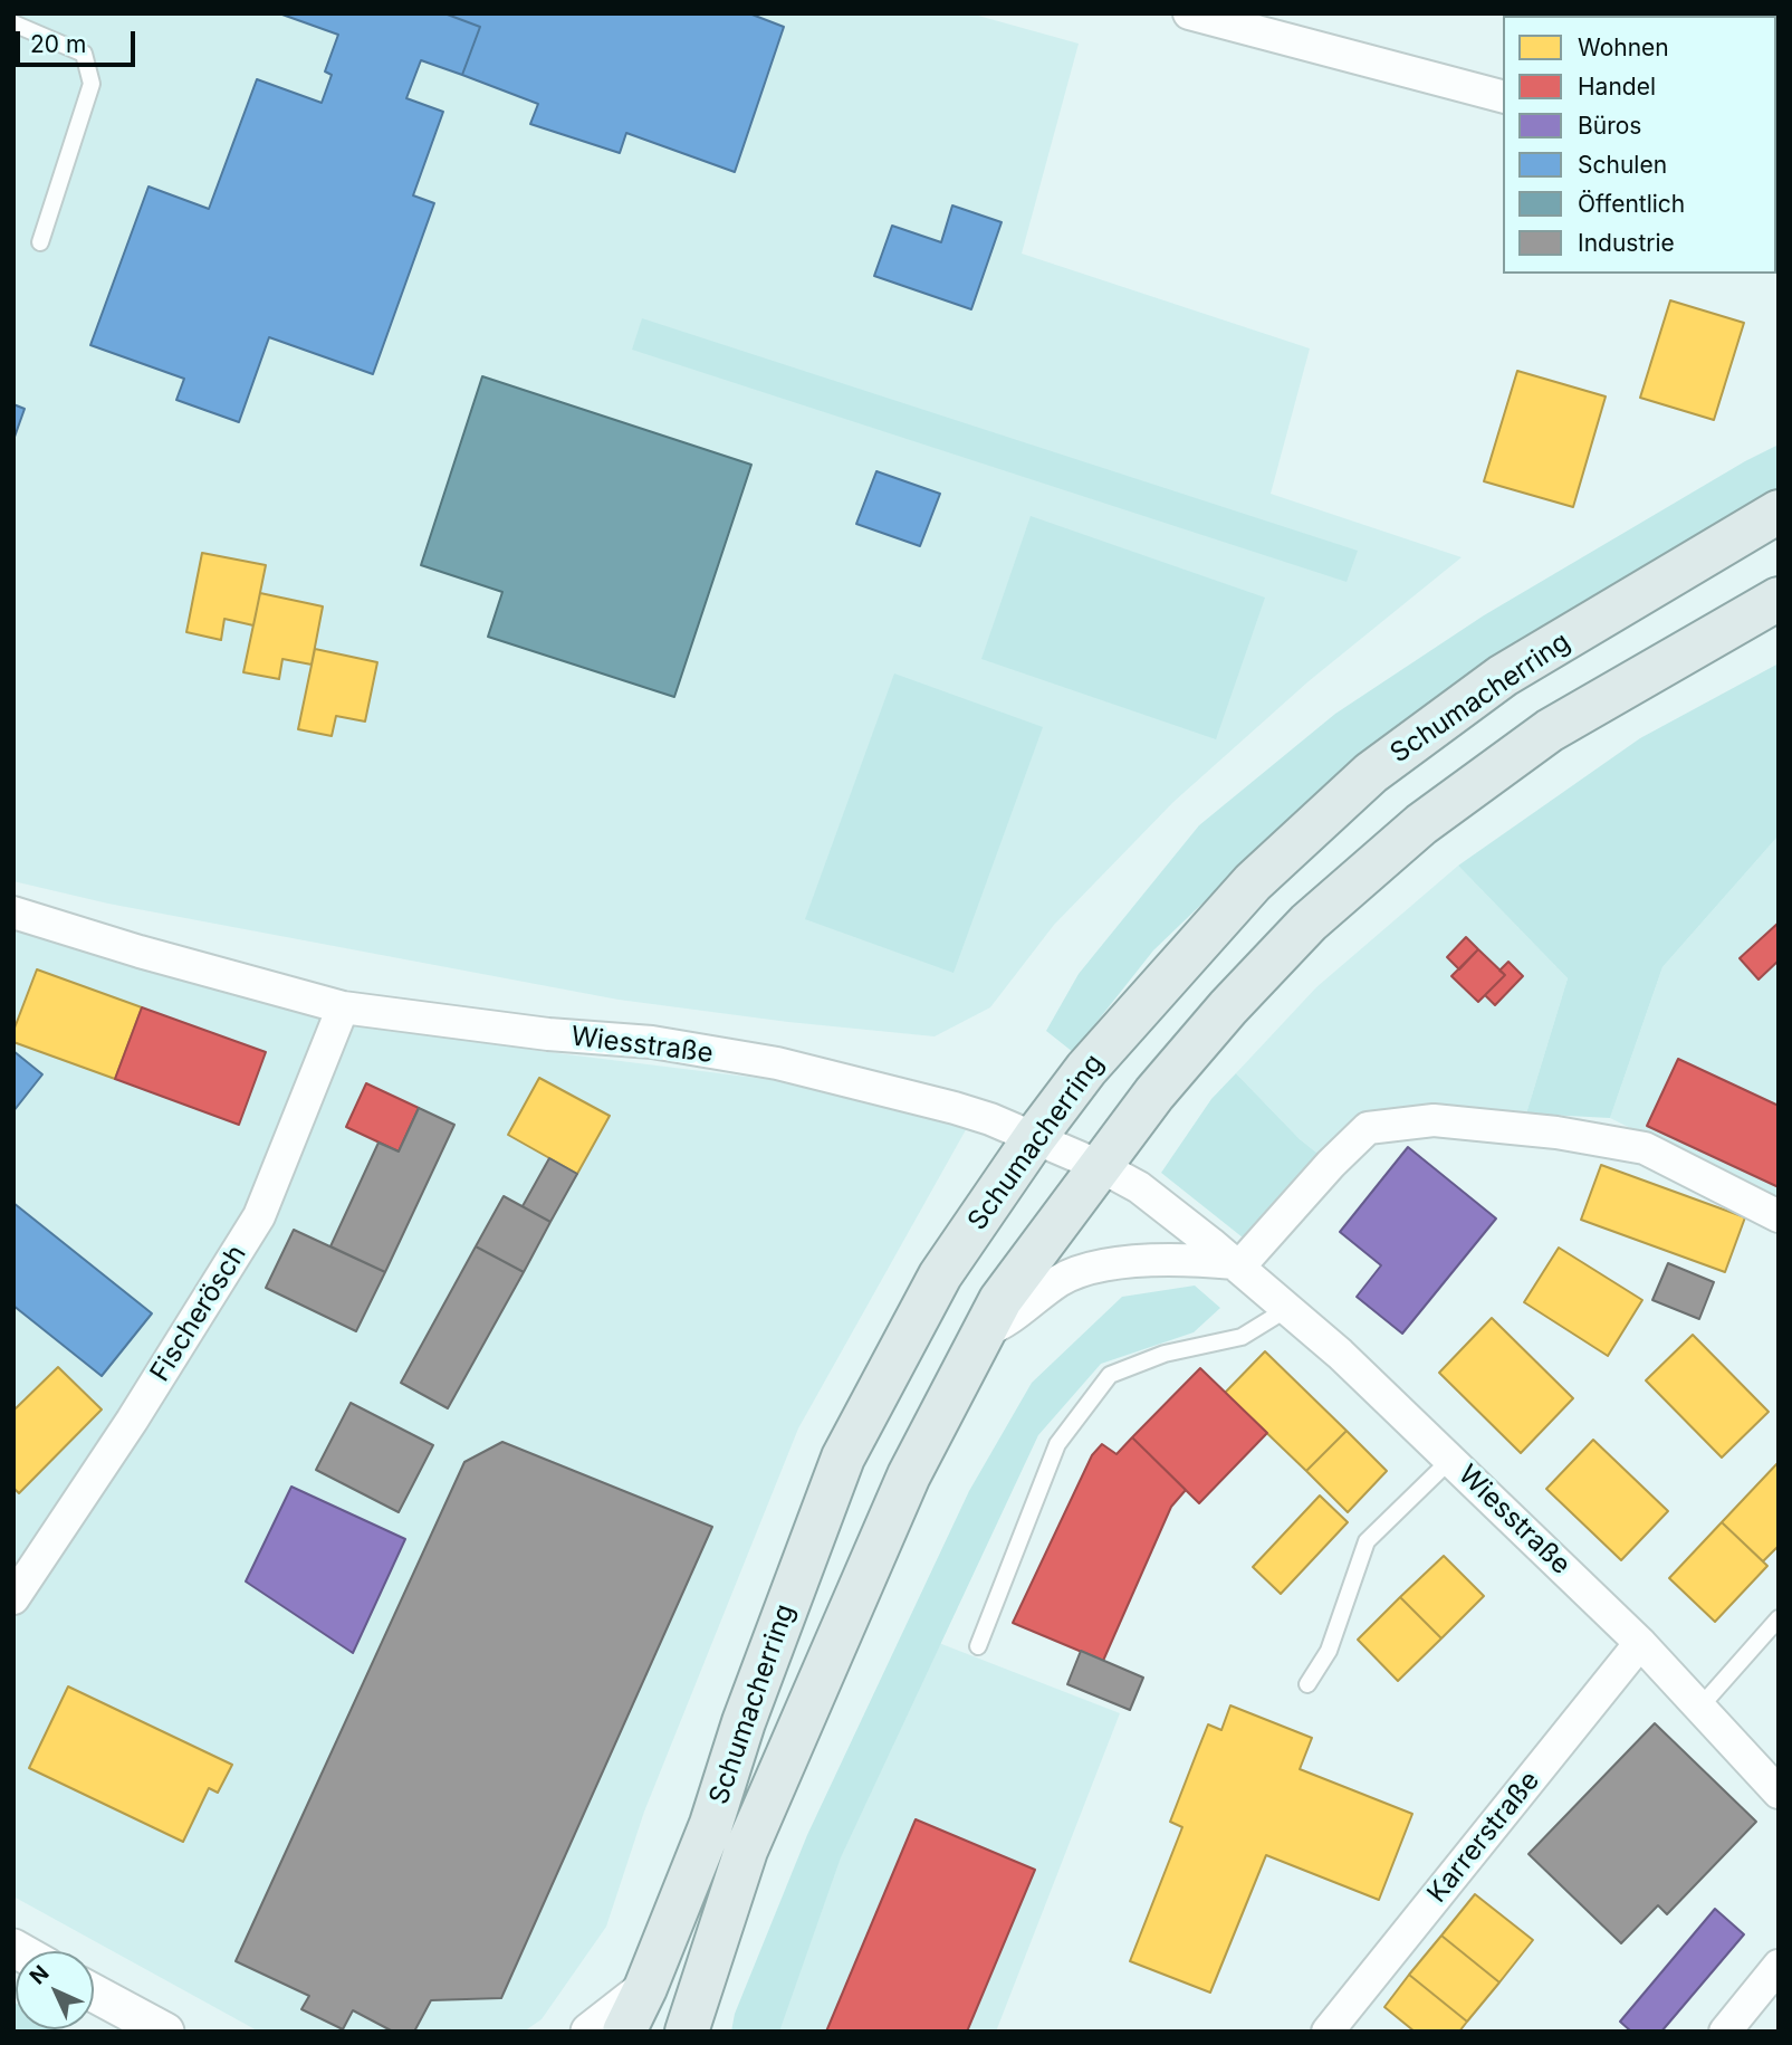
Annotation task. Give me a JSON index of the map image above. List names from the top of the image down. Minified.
{"streets":{"main road":["Schumacherring"],"street":["Wiesstraße","Fischerösch","Karrerstraße"]},"crossings":[["Schumacherring","Wiesstraße"],["Wiesstraße","Fischerösch"],["Wiesstraße","Karrerstraße"]],"legend":["Wohnen","Handel","Büros","Schulen","Öffentlich","Industrie"],"scale_bar":"20 m","north":"top left"}
